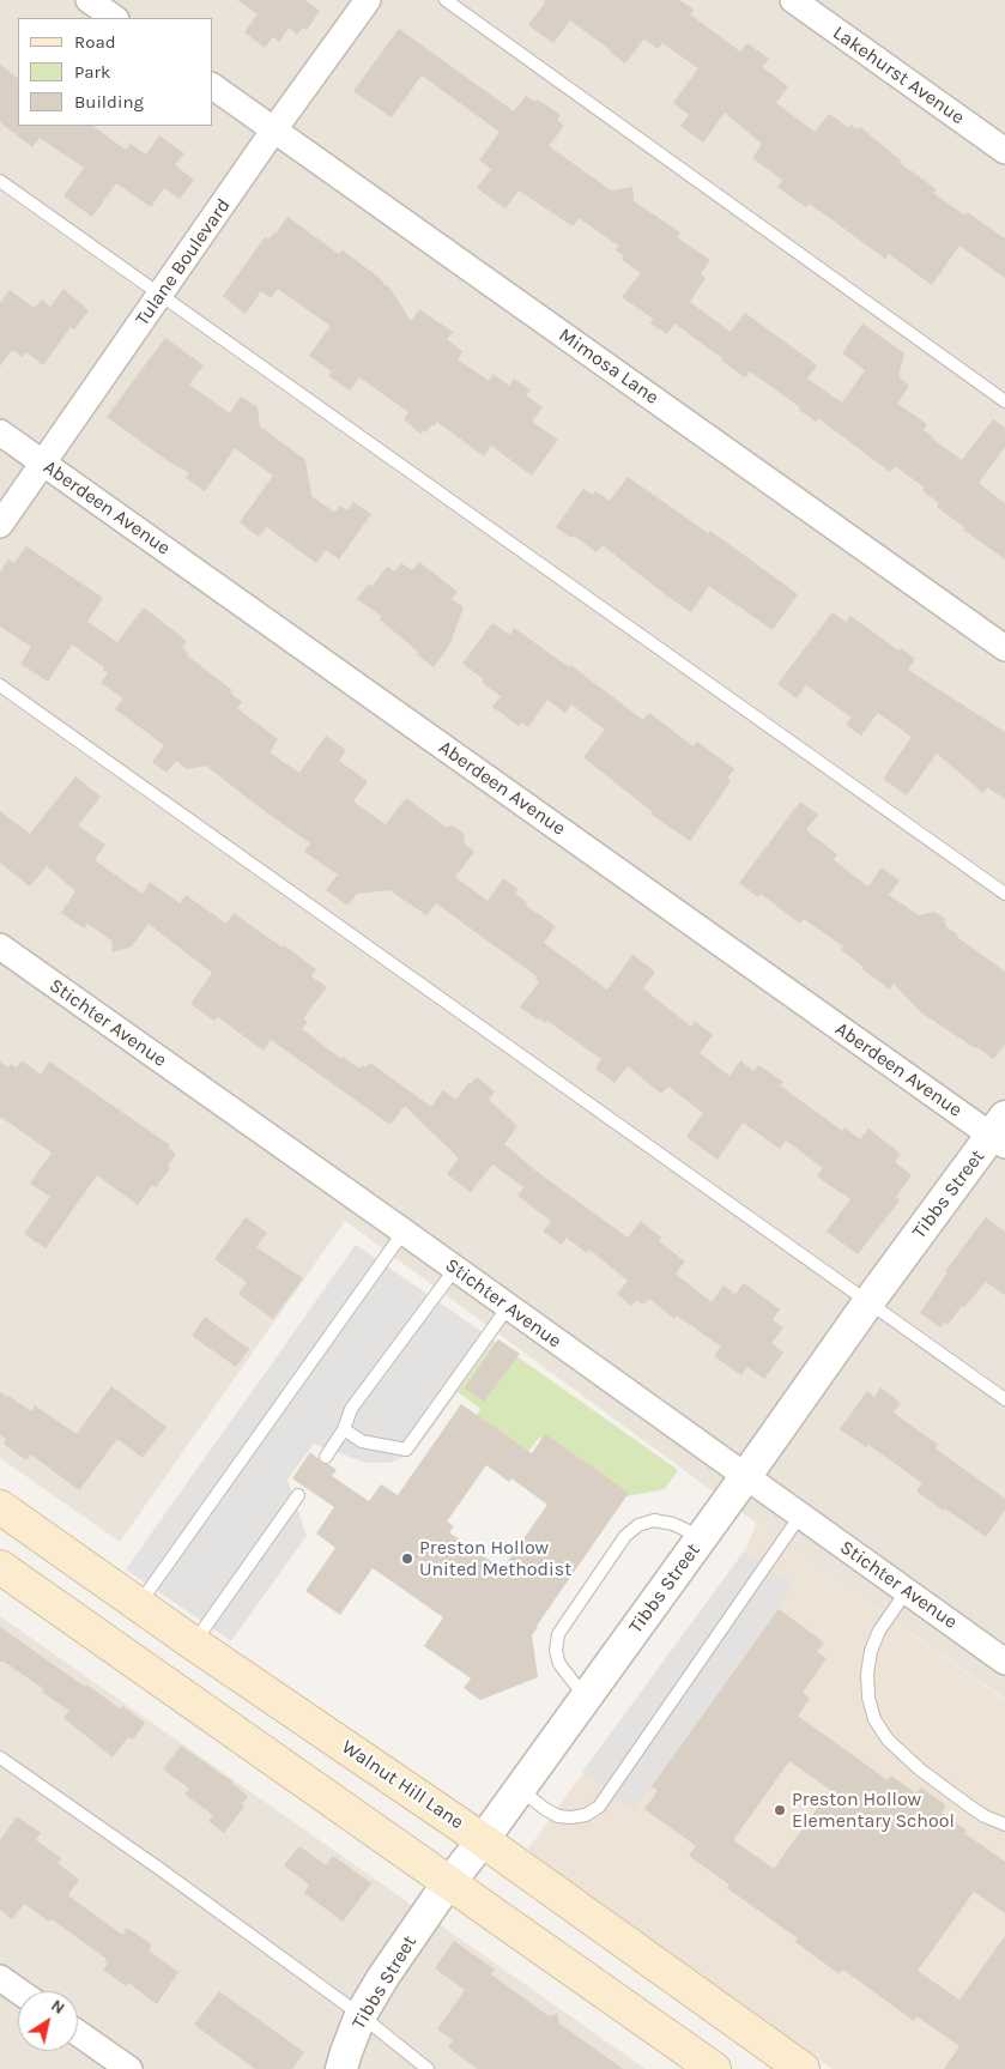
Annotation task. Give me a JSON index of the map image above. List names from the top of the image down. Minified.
{"streets":{"main road":["Walnut Hill Lane"],"street":["Lakehurst Avenue","Tulane Boulevard","Mimosa Lane","Aberdeen Avenue","Stichter Avenue","Tibbs Street"]},"crossings":[["Tulane Boulevard","Mimosa Lane"],["Tulane Boulevard","Aberdeen Avenue"],["Aberdeen Avenue","Tibbs Street"],["Stichter Avenue","Tibbs Street"],["Tibbs Street","Walnut Hill Lane"]],"places":["Preston Hollow United Methodist","Preston Hollow Elementary School"],"legend":["Road","Park","Building"],"north":"top right"}
